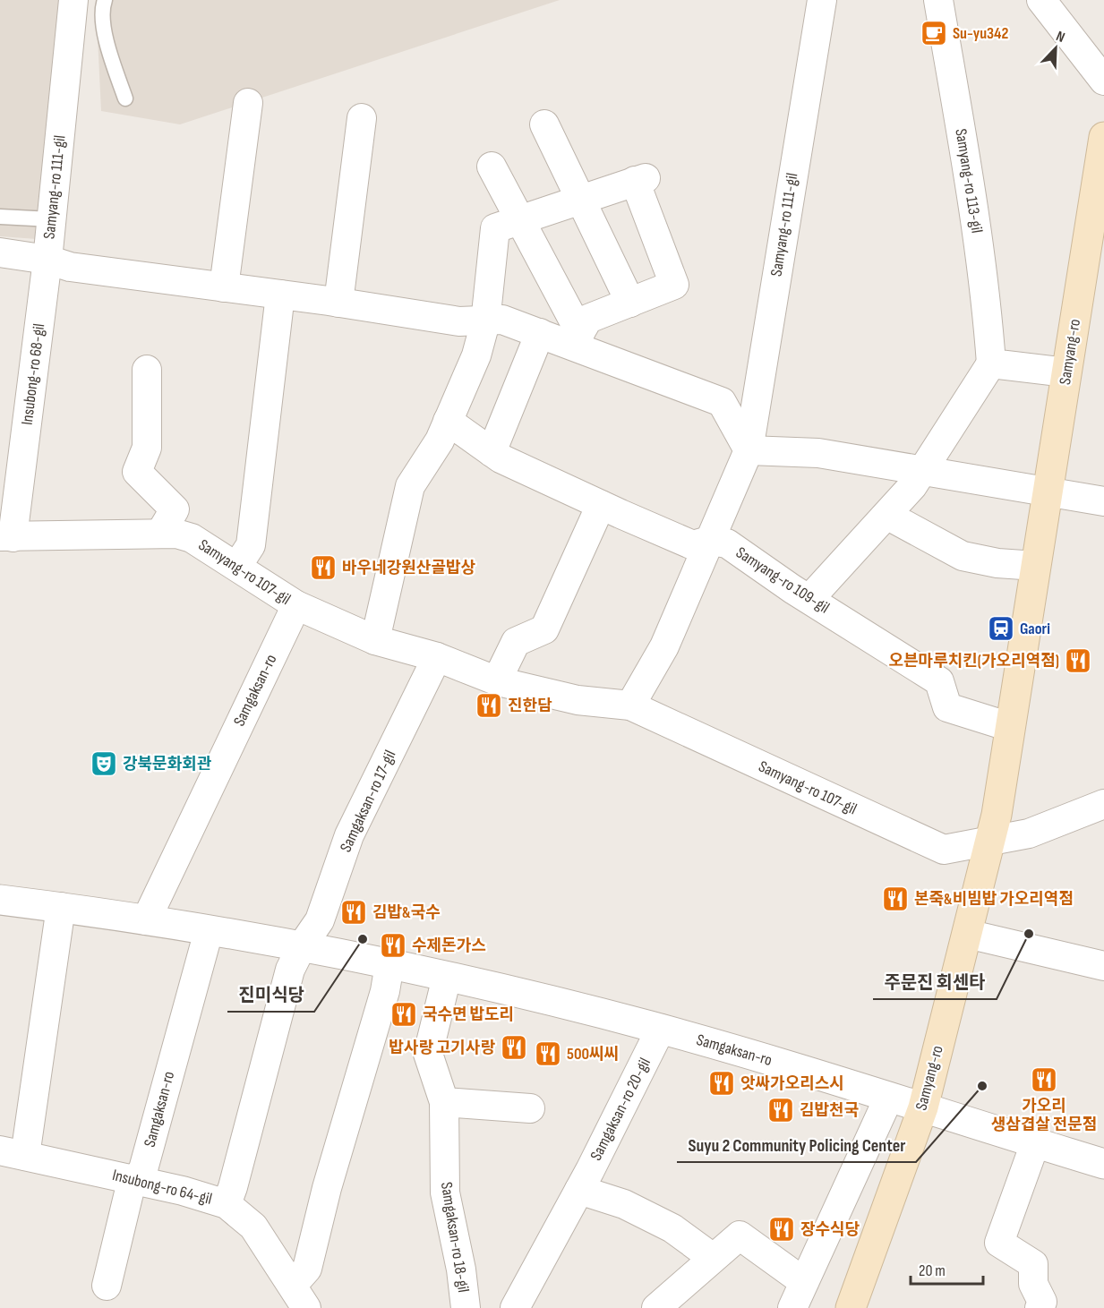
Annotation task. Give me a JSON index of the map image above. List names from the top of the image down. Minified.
{"streets":{"main road":["Samyang-ro"],"street":["Samyang-ro 113-gil","Samyang-ro 111-gil","Insubong-ro 68-gil","Samyang-ro 107-gil","Samyang-ro 109-gil","Samgaksan-ro","Samgaksan-ro 17-gil","Samgaksan-ro 20-gil","Insubong-ro 64-gil","Samgaksan-ro 18-gil"]},"crossings":[["Samyang-ro 111-gil","Insubong-ro 68-gil"],["Samyang-ro","Samyang-ro 107-gil"],["Samyang-ro","Samyang-ro 109-gil"],["Samyang-ro","Samgaksan-ro"],["Insubong-ro 68-gil","Samyang-ro 107-gil"],["Samyang-ro 107-gil","Samgaksan-ro"],["Samyang-ro 107-gil","Samgaksan-ro 17-gil"],["Samgaksan-ro","Samgaksan-ro 17-gil"],["Samgaksan-ro","Samgaksan-ro 20-gil"],["Samgaksan-ro","Insubong-ro 64-gil"],["Samgaksan-ro","Samgaksan-ro 18-gil"]],"places":{"cafe":["Su-yu342"],"restaurant":["바우네강원산골밥상","오븐마루치킨(가오리역점)","진한담","본죽&비빔밥 가오리역점","김밥&국수","수제돈가스","국수면 밥도리","밥사랑 고기사랑","500씨씨","가오리 생삼겹살 전문점","앗싸가오리스시","김밥천국","장수식당"],"station":["Gaori"],"theatre":["강북문화회관"],"other":["주문진 회센타","진미식당","Suyu 2 Community Policing Center"]},"scale_bar":"20 m","north":"top right"}
